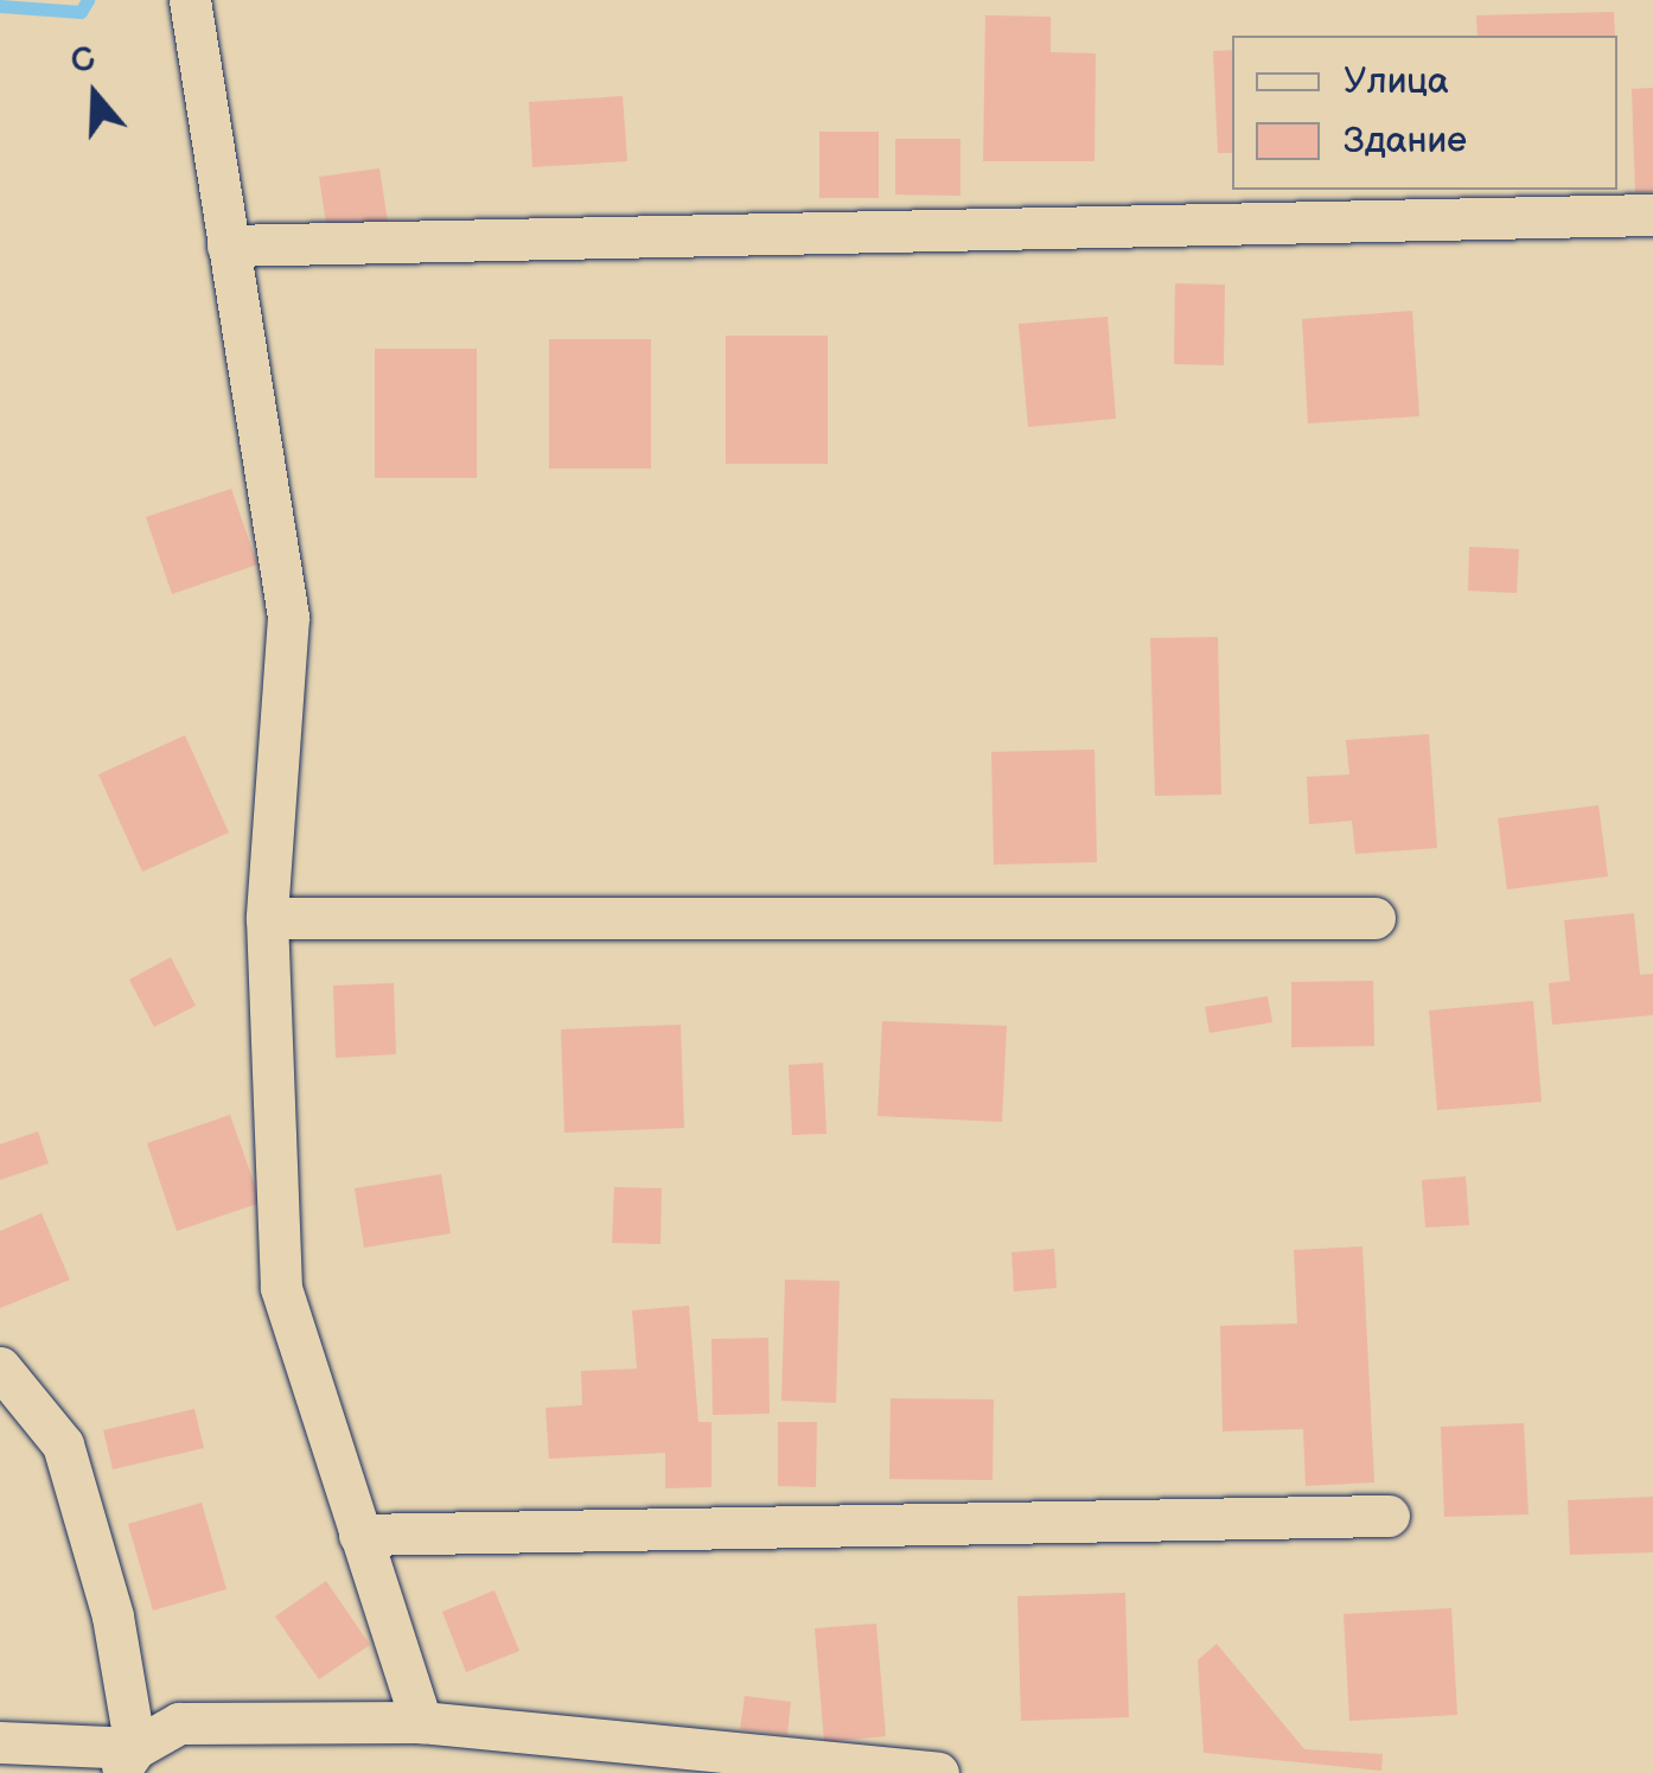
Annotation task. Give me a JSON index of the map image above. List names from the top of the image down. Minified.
{"legend":["Улица","Здание"],"north":"top"}
